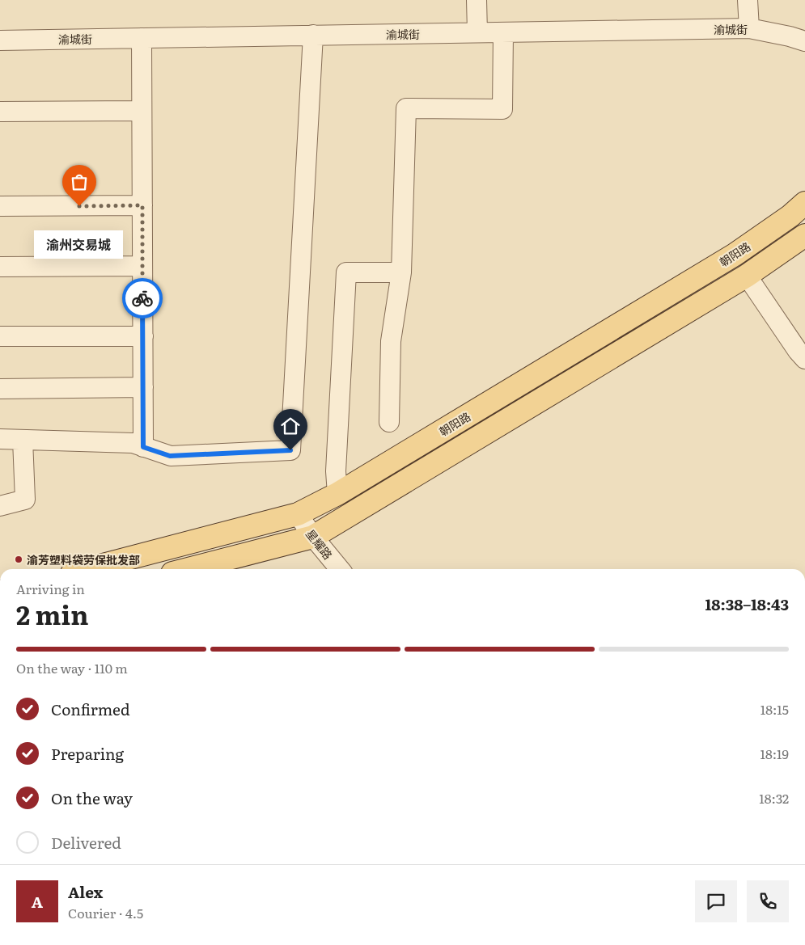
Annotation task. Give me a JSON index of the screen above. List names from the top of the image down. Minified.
{"streets":{"main road":["朝阳路"],"street":["渝城街","星耀路"]},"crossings":[["朝阳路","星耀路"]],"places":["渝州交易城","渝芳塑料袋劳保批发部"],"page":{"bubble":"渝州交易城","heading":["2 min","Arriving in","18:38–18:43"],"panel":["Alex","Courier · 4.5"],"bar":"On the way · 110 m","list":[["Confirmed","18:15"],["Preparing","18:19"],["On the way","18:32"],"Delivered"],"round":"A"}}
